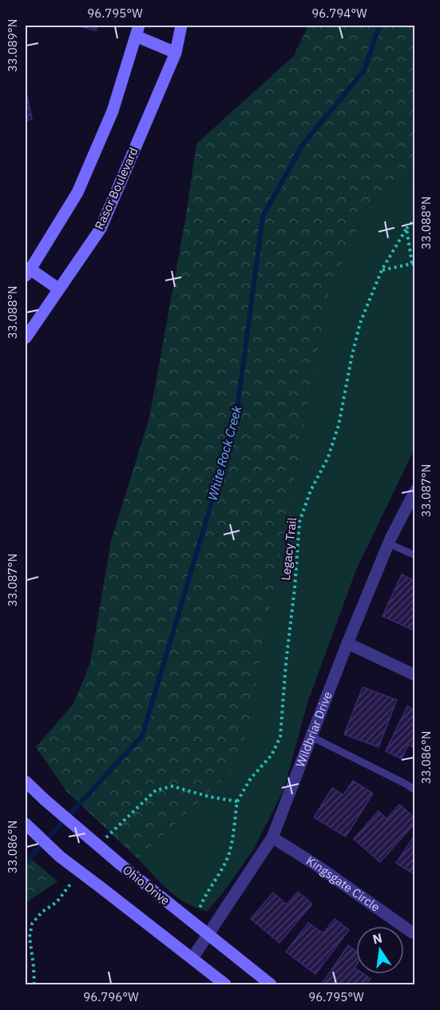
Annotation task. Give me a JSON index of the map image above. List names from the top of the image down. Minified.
{"streets":{"main road":["Rasor Boulevard","Ohio Drive"],"street":["Wildbriar Drive","Kingsgate Circle"],"path":["Legacy Trail"]},"crossings":[["Wildbriar Drive","Kingsgate Circle"],["Wildbriar Drive","Ohio Drive"]],"water":["White Rock Creek"],"north":"top","coordinates":["96.795°W","96.794°W","33.089°N","33.088°N","33.087°N","33.086°N","96.796°W"]}
